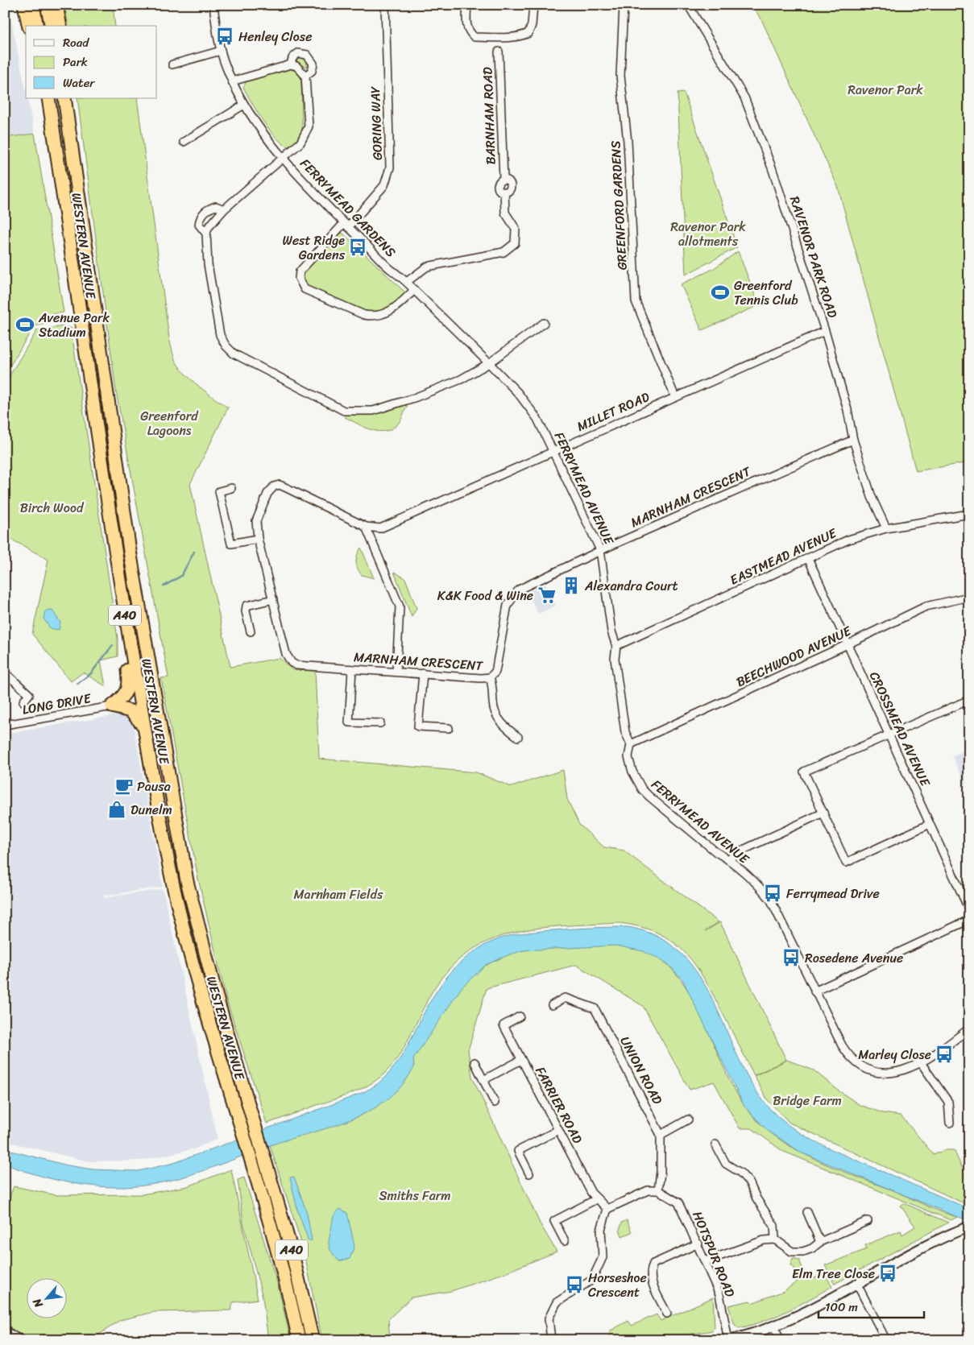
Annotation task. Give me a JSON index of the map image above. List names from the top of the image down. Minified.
{"streets":{"highway":["WESTERN AVENUE","A40"],"street":["BARNHAM ROAD","GORING WAY","GREENFORD GARDENS","FERRYMEAD GARDENS","RAVENOR PARK ROAD","MILLET ROAD","FERRYMEAD AVENUE","MARNHAM CRESCENT","EASTMEAD AVENUE","BEECHWOOD AVENUE","LONG DRIVE","CROSSMEAD AVENUE","UNION ROAD","FARRIER ROAD","HOTSPUR ROAD"]},"crossings":[["BARNHAM ROAD","FERRYMEAD GARDENS"],["GORING WAY","FERRYMEAD GARDENS"],["GREENFORD GARDENS","MILLET ROAD"],["FERRYMEAD GARDENS","FERRYMEAD AVENUE"],["RAVENOR PARK ROAD","MILLET ROAD"],["RAVENOR PARK ROAD","MARNHAM CRESCENT"],["RAVENOR PARK ROAD","EASTMEAD AVENUE"],["MILLET ROAD","FERRYMEAD AVENUE"],["MILLET ROAD","MARNHAM CRESCENT"],["FERRYMEAD AVENUE","MARNHAM CRESCENT"],["FERRYMEAD AVENUE","EASTMEAD AVENUE"],["FERRYMEAD AVENUE","BEECHWOOD AVENUE"],["EASTMEAD AVENUE","CROSSMEAD AVENUE"],["BEECHWOOD AVENUE","CROSSMEAD AVENUE"],["UNION ROAD","HOTSPUR ROAD"]],"parks":["Ravenor Park","Ravenor Park allotments","Greenford Lagoons","Birch Wood","Marnham Fields","Bridge Farm","Smiths Farm"],"places":{"bus stop":["Henley Close","West Ridge Gardens","Ferrymead Drive","Rosedene Avenue","Marley Close","Elm Tree Close","Horseshoe Crescent"],"sports":["Greenford Tennis Club","Avenue Park Stadium"],"building":["Alexandra Court"],"supermarket":["K&K Food & Wine"],"cafe":["Pausa"],"shop":["Dunelm"]},"legend":["Road","Park","Water"],"scale_bar":"100 m","north":"bottom left"}
